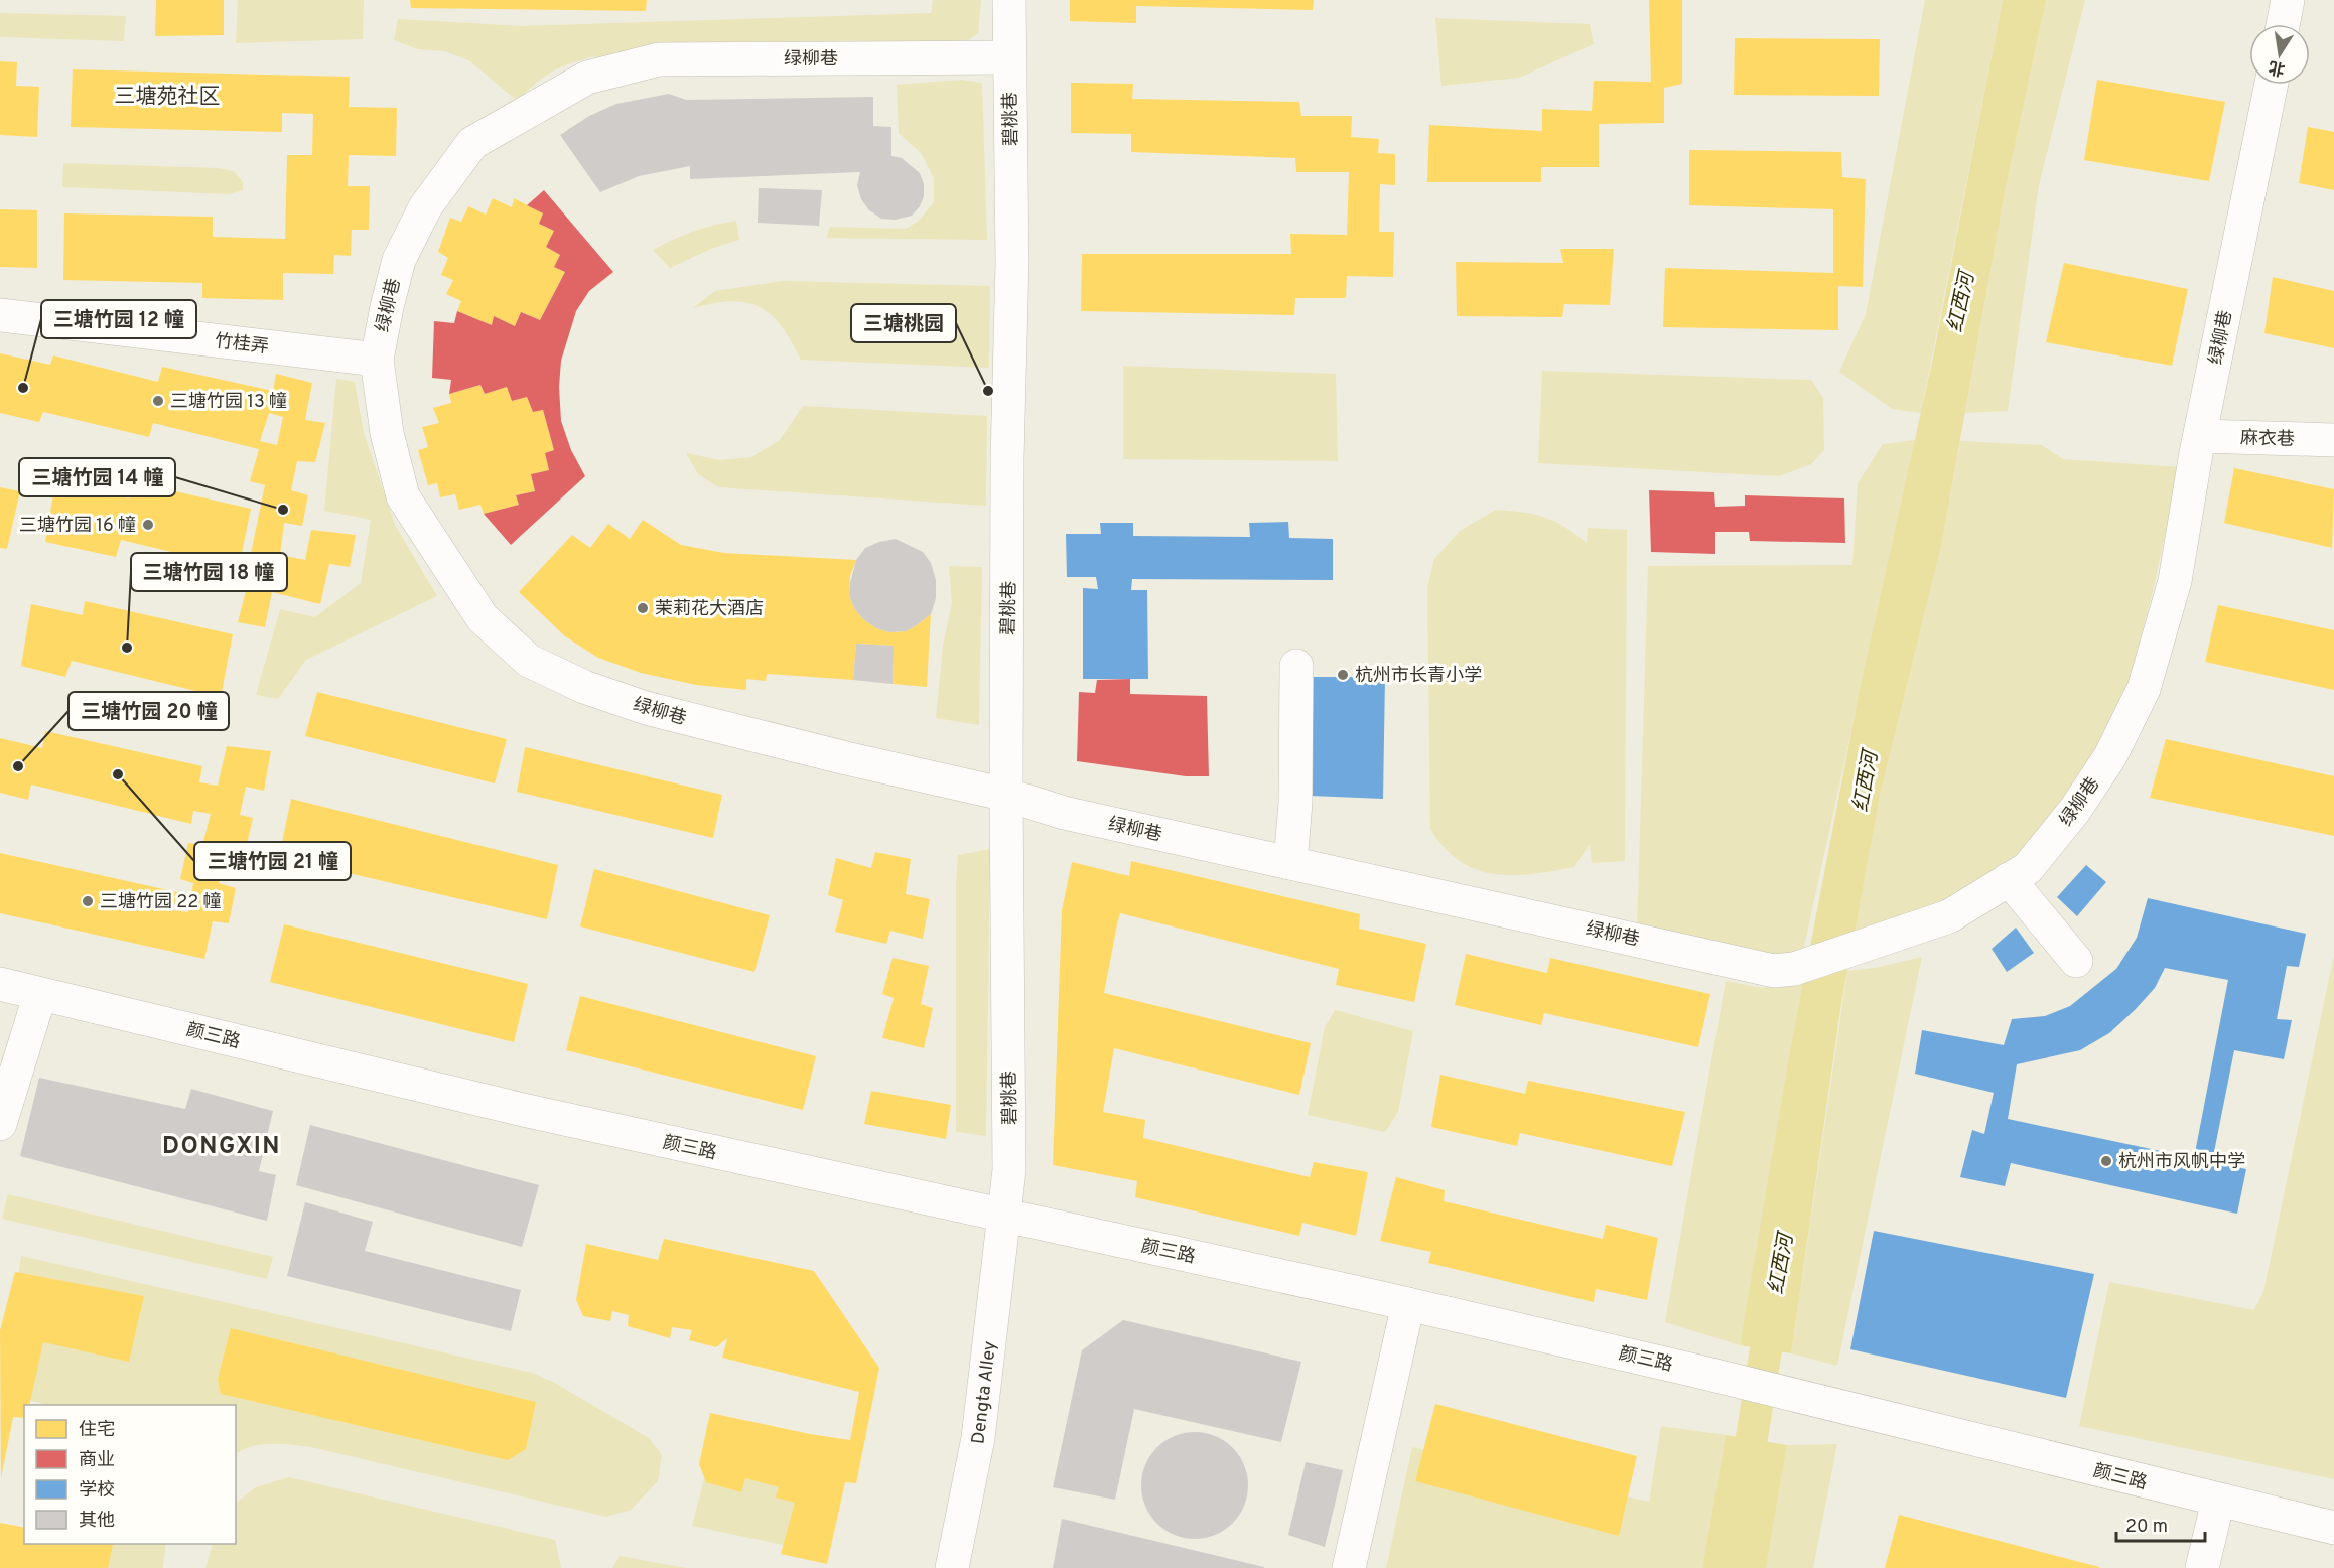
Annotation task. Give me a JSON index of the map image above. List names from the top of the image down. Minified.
{"streets":{"street":["绿柳巷","碧桃巷","竹桂弄","麻衣巷","颜三路","Dengta Alley"]},"crossings":[["绿柳巷","碧桃巷"],["绿柳巷","竹桂弄"],["绿柳巷","麻衣巷"],["碧桃巷","颜三路"],["碧桃巷","Dengta Alley"],["颜三路","Dengta Alley"]],"districts":["三塘苑社区","DONGXIN"],"water":["红西河"],"places":["三塘竹园 12 幢","三塘桃园","三塘竹园 13 幢","三塘竹园 14 幢","三塘竹园 16 幢","茉莉花大酒店","三塘竹园 18 幢","杭州市长青小学","三塘竹园 20 幢","三塘竹园 21 幢","三塘竹园 22 幢","杭州市风帆中学"],"legend":["住宅","商业","学校","其他"],"scale_bar":"20 m","north":"bottom"}
